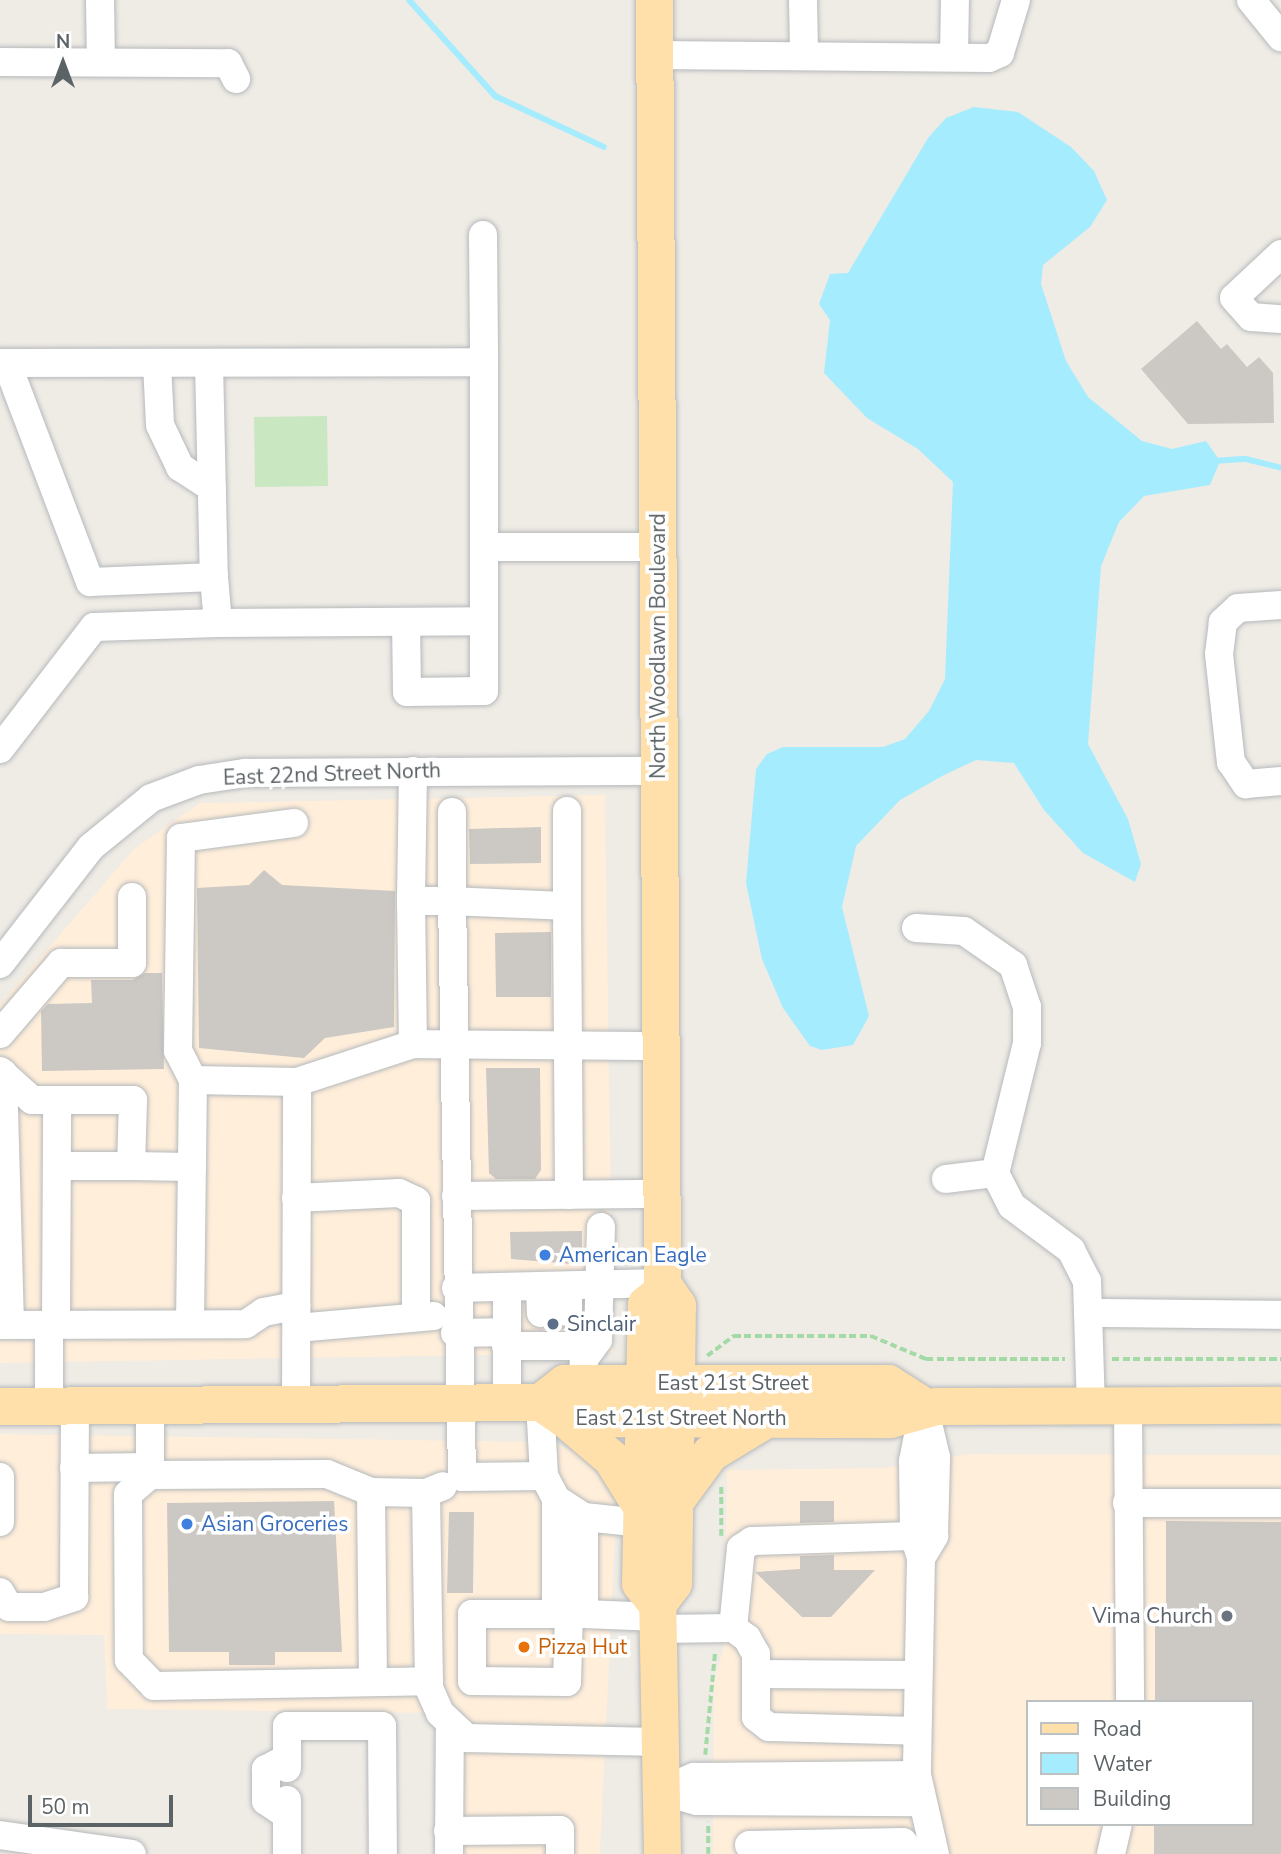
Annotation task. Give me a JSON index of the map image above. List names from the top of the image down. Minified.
{"streets":{"main road":["North Woodlawn Boulevard","East 21st Street","East 21st Street North"],"street":["East 22nd Street North"]},"crossings":[["North Woodlawn Boulevard","East 22nd Street North"],["North Woodlawn Boulevard","East 21st Street"],["North Woodlawn Boulevard","East 21st Street North"],["East 21st Street","East 21st Street North"]],"places":["American Eagle","Sinclair","Asian Groceries","Vima Church","Pizza Hut"],"legend":["Road","Water","Building"],"scale_bar":"50 m","north":"top"}
